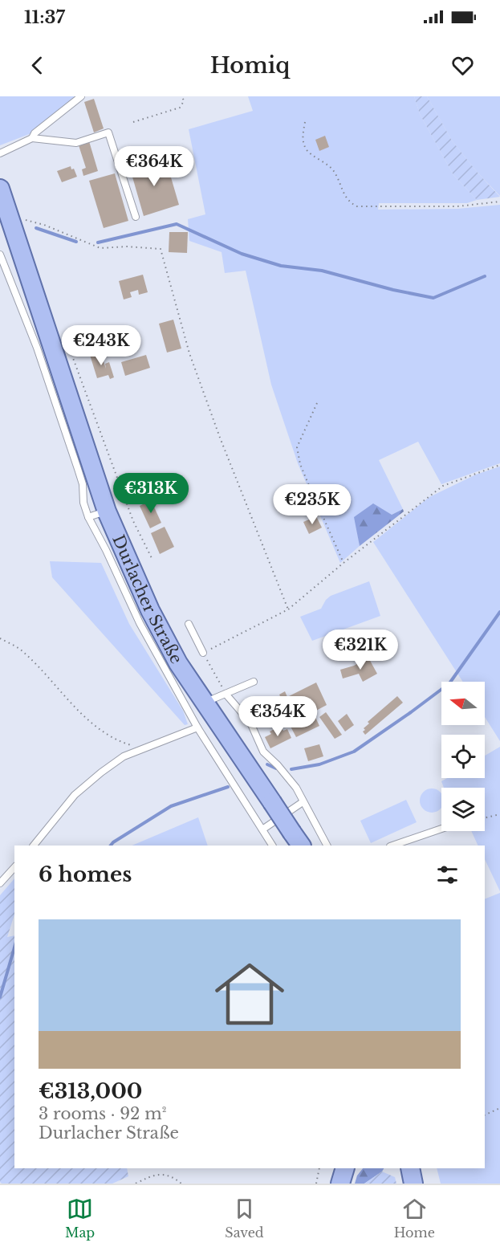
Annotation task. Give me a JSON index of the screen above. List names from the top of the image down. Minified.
{"streets":{"main road":["Durlacher Straße"]},"north":"left","page":{"status":"11:37","header":"Homiq","price":["€364K","€243K","€313K","€235K","€321K","€354K"],"heading":"6 homes","list":[{"name":"€313,000","note":"3 rooms · 92 m² · Durlacher Straße"}],"tabs":["Map","Saved","Home"]}}
